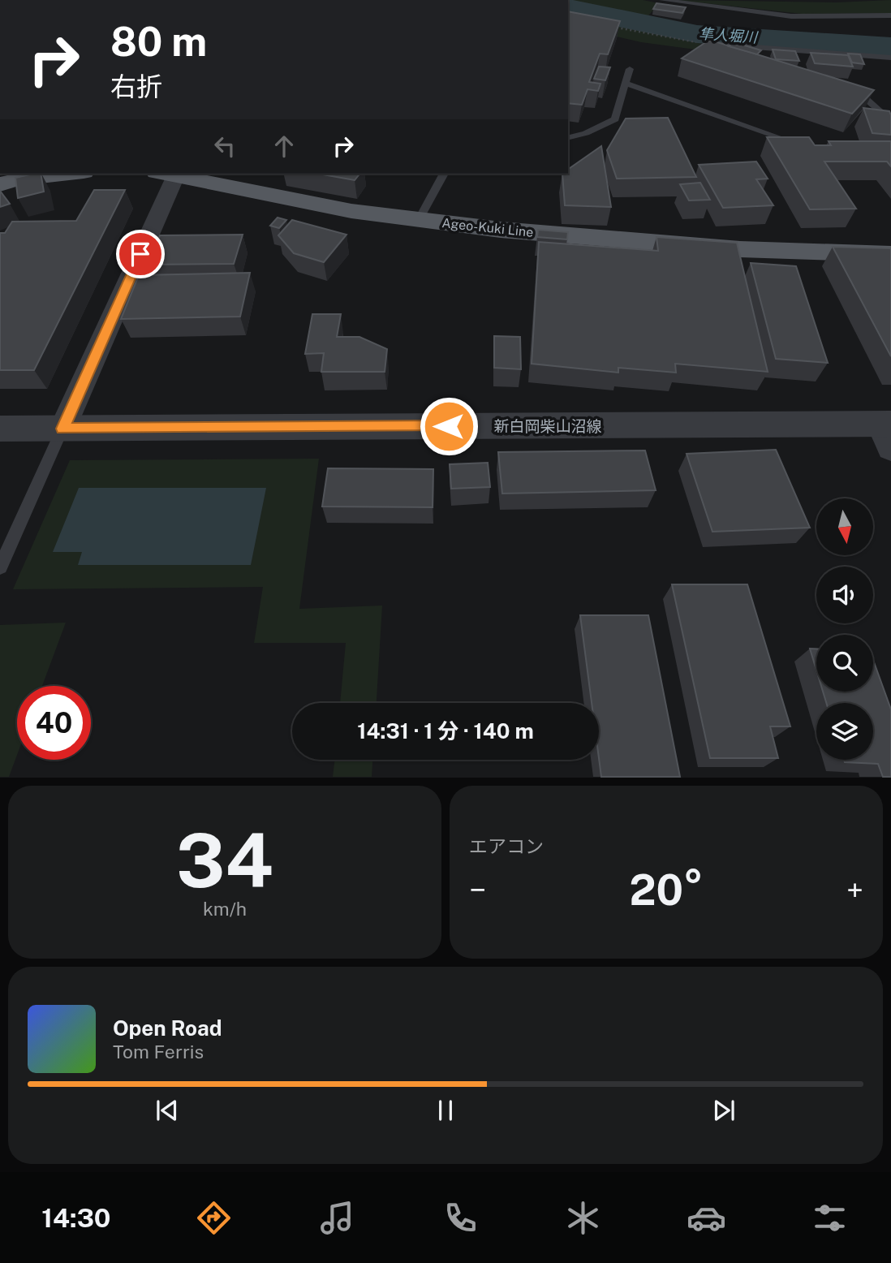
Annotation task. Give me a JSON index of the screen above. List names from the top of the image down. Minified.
{"streets":{"main road":["Ageo-Kuki Line"],"street":["新白岡柴山沼線"]},"water":["隼人堀川"],"north":"bottom","page":{"turn":["80 m","右折"],"limit":"40","trip":"14:31 · 1 分 · 140 m","tile":[["34","km/h"],"エアコン"],"heat":["−","20°","+"],"song":["Open Road","Tom Ferris"],"tabs":"14:30"}}
